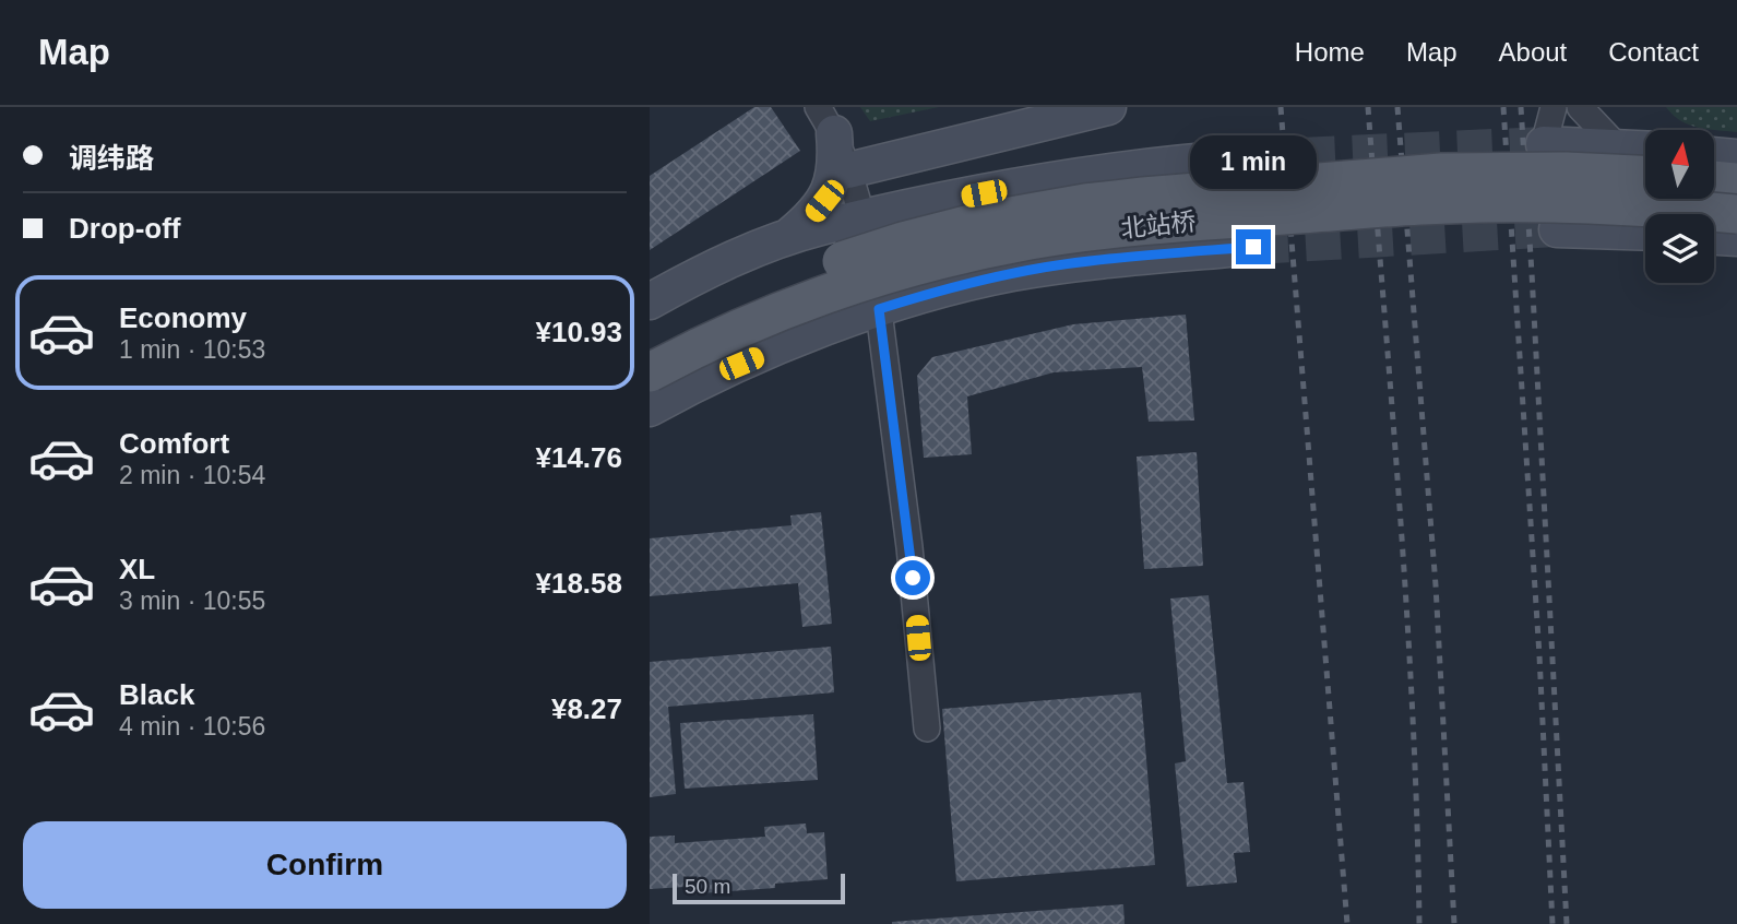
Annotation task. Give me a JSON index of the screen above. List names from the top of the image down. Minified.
{"streets":{"main road":["北站桥"]},"scale_bar":"50 m","north":"top","page":{"header":"Map","nav":["Home","Map","About","Contact"],"banner":["调纬路","Drop-off"],"bubble":"1 min","list":[{"name":"Economy","note":"1 min · 10:53","value":"¥10.93"},{"name":"Comfort","note":"2 min · 10:54","value":"¥14.76"},{"name":"XL","note":"3 min · 10:55","value":"¥18.58"},{"name":"Black","note":"4 min · 10:56","value":"¥8.27"}],"buttons":"Confirm","scale":"50 m"}}
